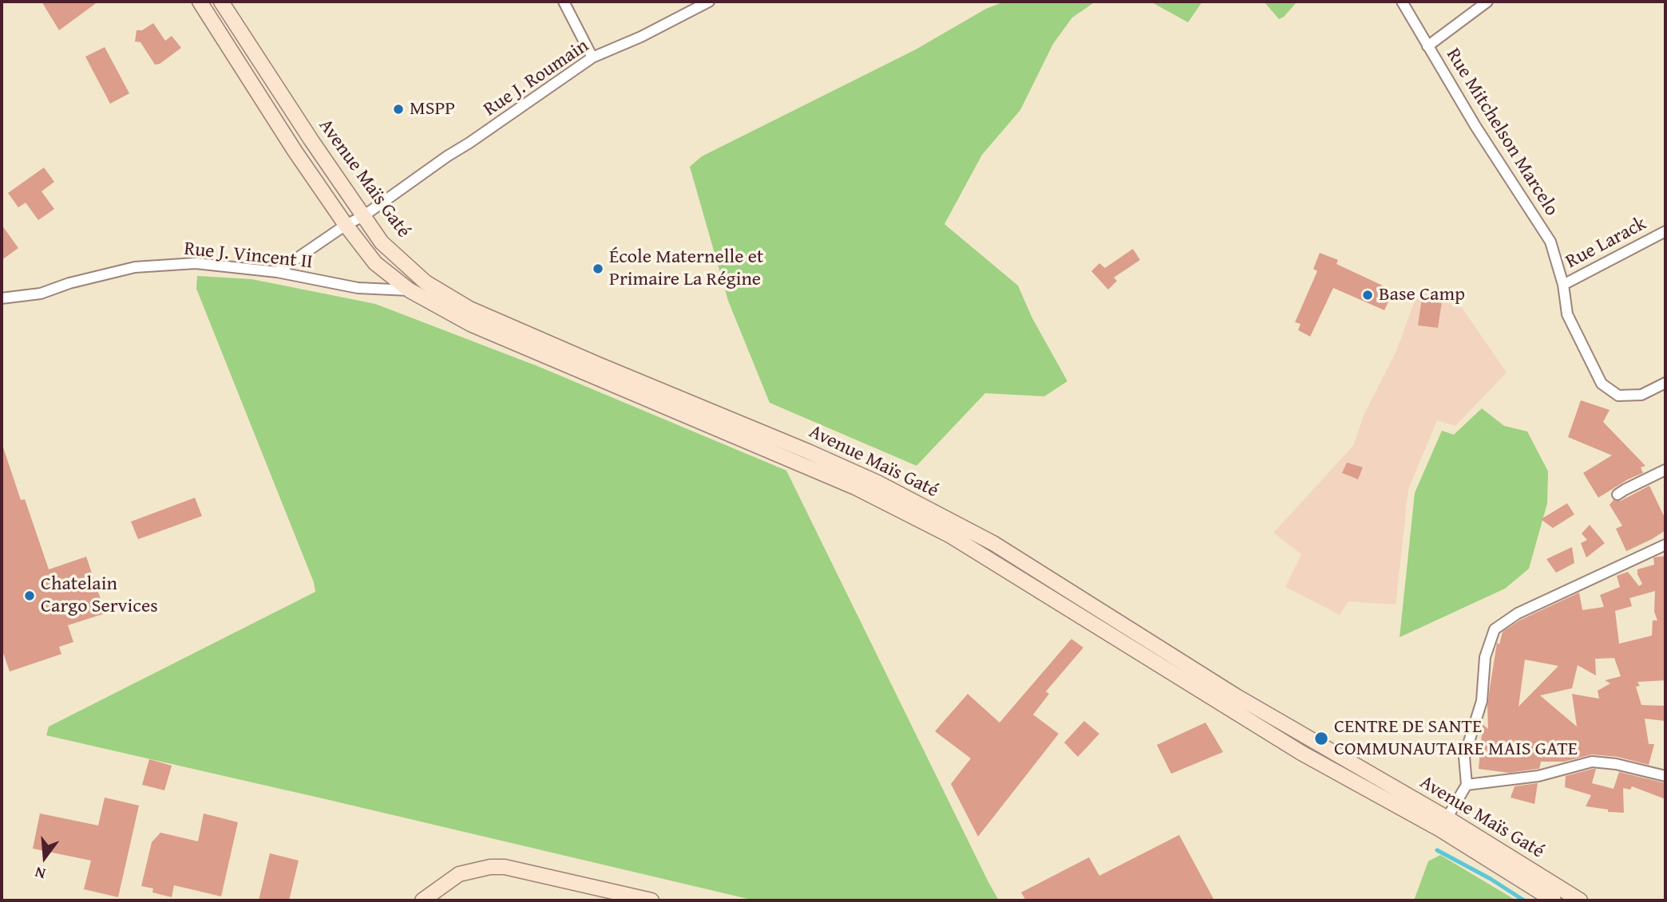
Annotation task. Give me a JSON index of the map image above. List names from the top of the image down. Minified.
{"streets":{"main road":["Avenue Maïs Gaté"],"street":["Rue J. Roumain","Rue Mitchelson Marcelo","Rue Larack","Rue J. Vincent II"]},"crossings":[["Rue J. Roumain","Avenue Maïs Gaté"],["Rue J. Roumain","Rue J. Vincent II"],["Rue Mitchelson Marcelo","Rue Larack"],["Avenue Maïs Gaté","Rue J. Vincent II"]],"places":["MSPP","École Maternelle et Primaire La Régine","Base Camp","Chatelain Cargo Services","CENTRE DE SANTE COMMUNAUTAIRE MAIS GATE"],"north":"bottom"}
